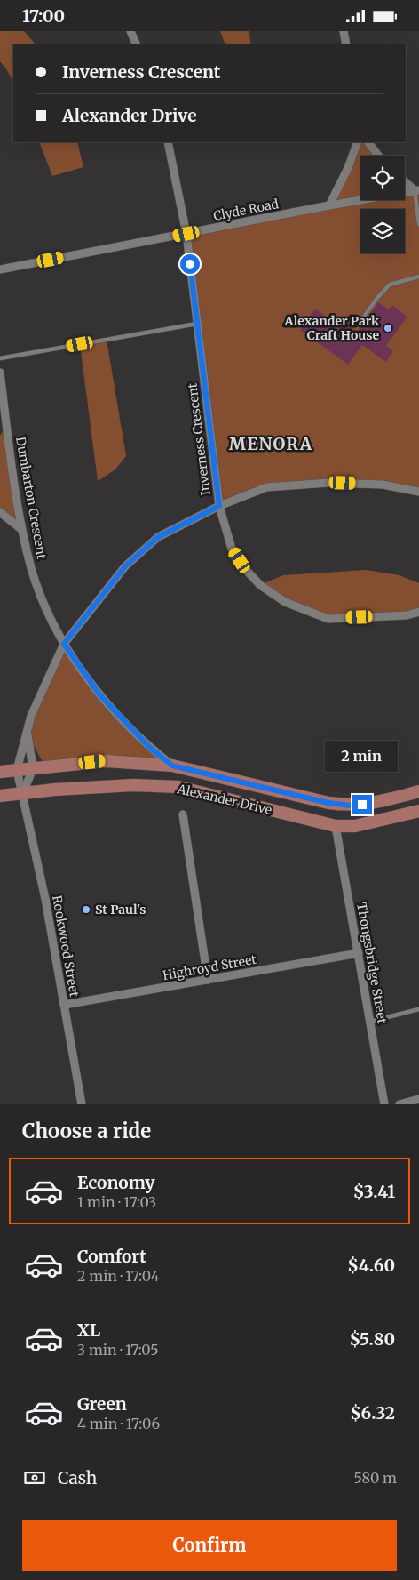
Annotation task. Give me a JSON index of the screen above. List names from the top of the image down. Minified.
{"streets":{"main road":["Alexander Drive"],"street":["Clyde Road","Inverness Crescent","Dumbarton Crescent","Rookwood Street","Thongsbridge Street","Highroyd Street"]},"crossings":[["Clyde Road","Inverness Crescent"],["Dumbarton Crescent","Alexander Drive"],["Alexander Drive","Rookwood Street"],["Alexander Drive","Thongsbridge Street"],["Rookwood Street","Highroyd Street"],["Thongsbridge Street","Highroyd Street"]],"districts":["MENORA"],"places":["Alexander Park Craft House","St Paul's"],"page":{"status":"17:00","banner":["Inverness Crescent","Alexander Drive"],"bubble":"2 min","heading":"Choose a ride","list":[{"name":"Economy","note":"1 min · 17:03","value":"$3.41"},{"name":"Comfort","note":"2 min · 17:04","value":"$4.60"},{"name":"XL","note":"3 min · 17:05","value":"$5.80"},{"name":"Green","note":"4 min · 17:06","value":"$6.32"}],"pay":["Cash","580 m"],"buttons":"Confirm"}}
